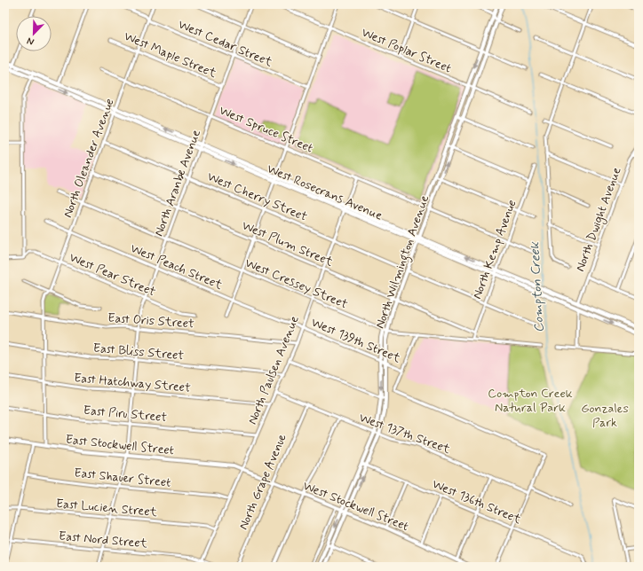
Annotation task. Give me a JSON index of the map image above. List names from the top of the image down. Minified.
{"streets":{"main road":["West Rosecrans Avenue","North Wilmington Avenue","East Stockwell Street","West Stockwell Street"],"street":["West Cedar Street","West Poplar Street","West Maple Street","West Spruce Street","North Oleander Avenue","North Aranbe Avenue","West Cherry Street","North Dwight Avenue","West Plum Street","North Kemp Avenue","West Peach Street","West Pear Street","West Cressey Street","East Oris Street","West 139th Street","East Bliss Street","North Paulsen Avenue","East Hatchway Street","East Piru Street","West 137th Street","East Shauer Street","North Grape Avenue","West 136th Street","East Lucien Street","East Nord Street"]},"crossings":[["West Cedar Street","North Oleander Avenue"],["West Cedar Street","North Aranbe Avenue"],["West Poplar Street","North Wilmington Avenue"],["West Maple Street","North Oleander Avenue"],["West Maple Street","North Aranbe Avenue"],["West Spruce Street","North Oleander Avenue"],["West Spruce Street","North Aranbe Avenue"],["West Spruce Street","North Wilmington Avenue"],["West Spruce Street","North Paulsen Avenue"],["North Oleander Avenue","West Rosecrans Avenue"],["North Oleander Avenue","West Cherry Street"],["North Oleander Avenue","West Plum Street"],["North Oleander Avenue","West Peach Street"],["North Oleander Avenue","West Pear Street"],["North Oleander Avenue","West Cressey Street"],["North Oleander Avenue","East Oris Street"],["North Oleander Avenue","East Bliss Street"],["North Oleander Avenue","East Hatchway Street"],["North Oleander Avenue","East Piru Street"],["North Oleander Avenue","East Stockwell Street"],["North Aranbe Avenue","West Rosecrans Avenue"],["North Aranbe Avenue","West Cherry Street"],["North Aranbe Avenue","West Plum Street"],["North Aranbe Avenue","West Peach Street"],["North Aranbe Avenue","West Pear Street"],["North Aranbe Avenue","West Cressey Street"],["North Aranbe Avenue","East Oris Street"],["North Aranbe Avenue","East Bliss Street"],["North Aranbe Avenue","East Hatchway Street"],["North Aranbe Avenue","East Piru Street"],["North Aranbe Avenue","East Stockwell Street"],["North Aranbe Avenue","East Shauer Street"],["North Aranbe Avenue","East Lucien Street"],["North Aranbe Avenue","East Nord Street"],["West Rosecrans Avenue","North Dwight Avenue"],["West Rosecrans Avenue","North Kemp Avenue"],["West Rosecrans Avenue","North Wilmington Avenue"],["West Rosecrans Avenue","North Paulsen Avenue"],["West Cherry Street","North Wilmington Avenue"],["West Cherry Street","North Paulsen Avenue"],["West Plum Street","North Kemp Avenue"],["West Plum Street","North Wilmington Avenue"],["West Plum Street","North Paulsen Avenue"],["North Kemp Avenue","West Cressey Street"],["North Wilmington Avenue","West Cressey Street"],["North Wilmington Avenue","West 139th Street"],["North Wilmington Avenue","West 137th Street"],["North Wilmington Avenue","West 136th Street"],["North Wilmington Avenue","West Stockwell Street"],["West Peach Street","West 139th Street"],["West Peach Street","North Paulsen Avenue"],["West Cressey Street","North Paulsen Avenue"],["East Oris Street","North Paulsen Avenue"],["West 139th Street","North Paulsen Avenue"],["East Bliss Street","North Paulsen Avenue"],["North Paulsen Avenue","East Hatchway Street"],["North Paulsen Avenue","East Piru Street"],["North Paulsen Avenue","West 137th Street"],["North Paulsen Avenue","East Shauer Street"],["North Paulsen Avenue","West Stockwell Street"],["North Paulsen Avenue","East Lucien Street"],["North Paulsen Avenue","East Nord Street"],["West 137th Street","North Grape Avenue"],["East Stockwell Street","West Stockwell Street"],["North Grape Avenue","West Stockwell Street"]],"water":["Compton Creek"],"parks":["Compton Creek Natural Park","Gonzales Park"],"north":"bottom left"}
